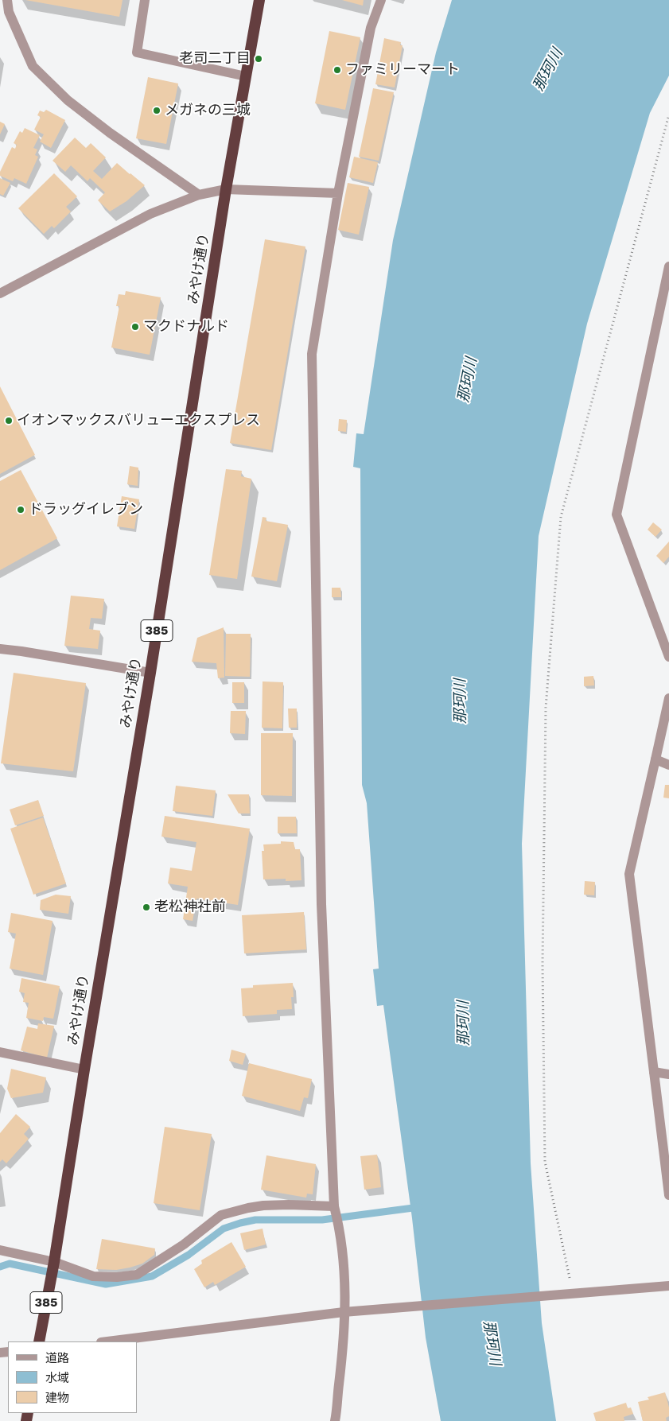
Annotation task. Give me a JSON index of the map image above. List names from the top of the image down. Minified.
{"streets":{"highway":["みやけ通り","385"]},"water":["那珂川"],"places":["老司二丁目","ファミリーマート","メガネの三城","マクドナルド","イオンマックスバリューエクスプレス","ドラッグイレブン","老松神社前"],"legend":["道路","水域","建物"]}
